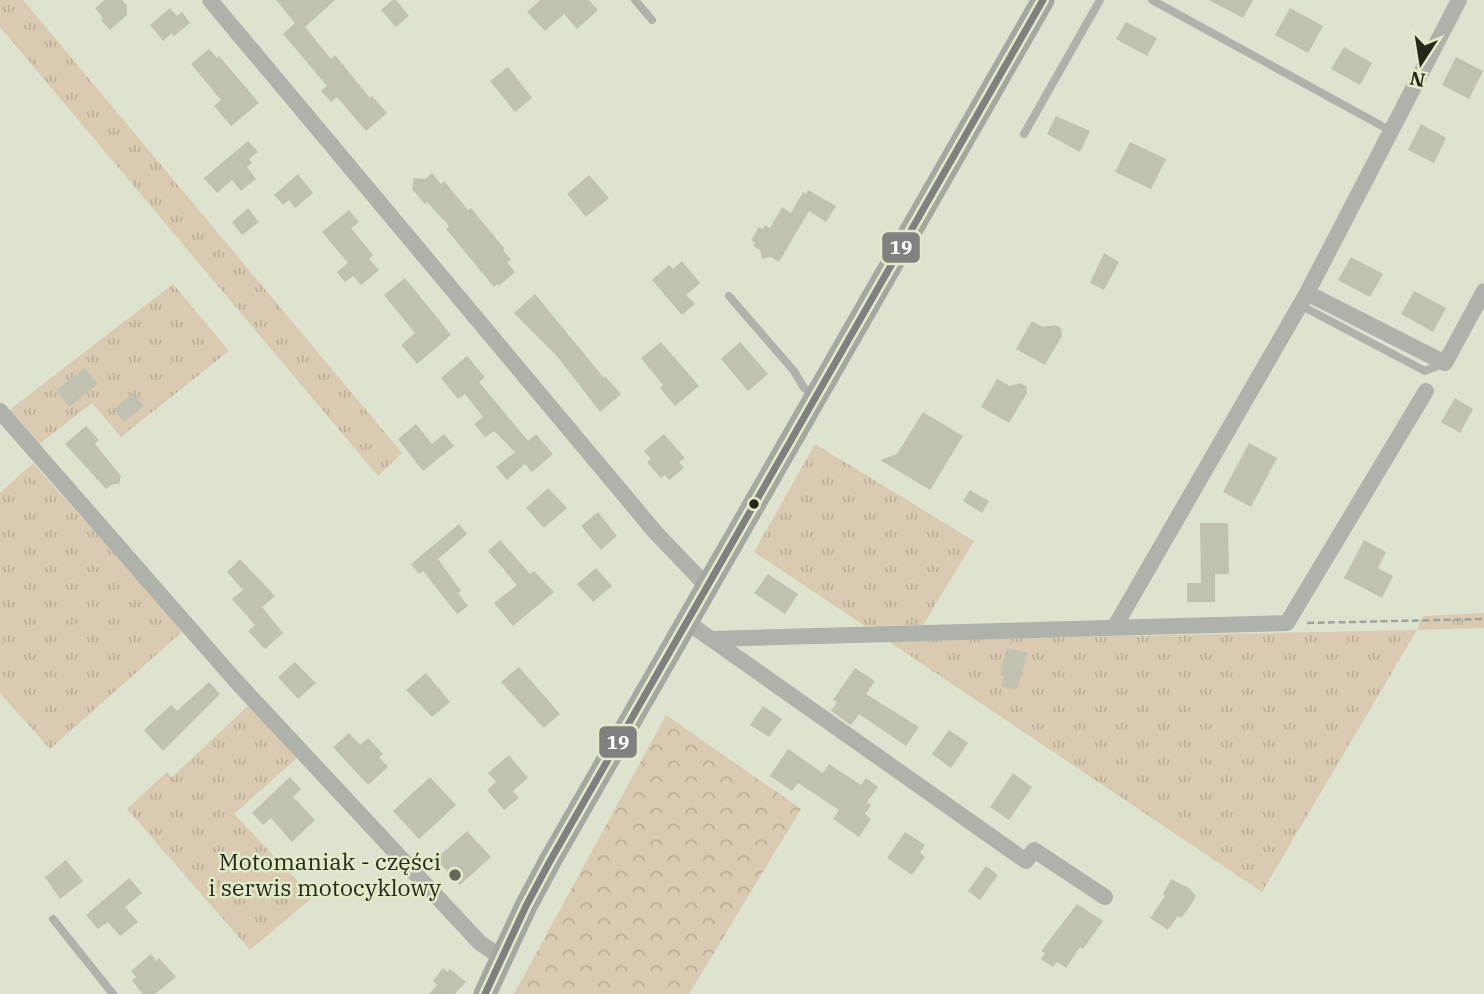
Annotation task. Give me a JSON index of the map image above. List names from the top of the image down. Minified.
{"places":["Motomaniak - części i serwis motocyklowy"],"lines":["transit line 19"],"north":"bottom"}
